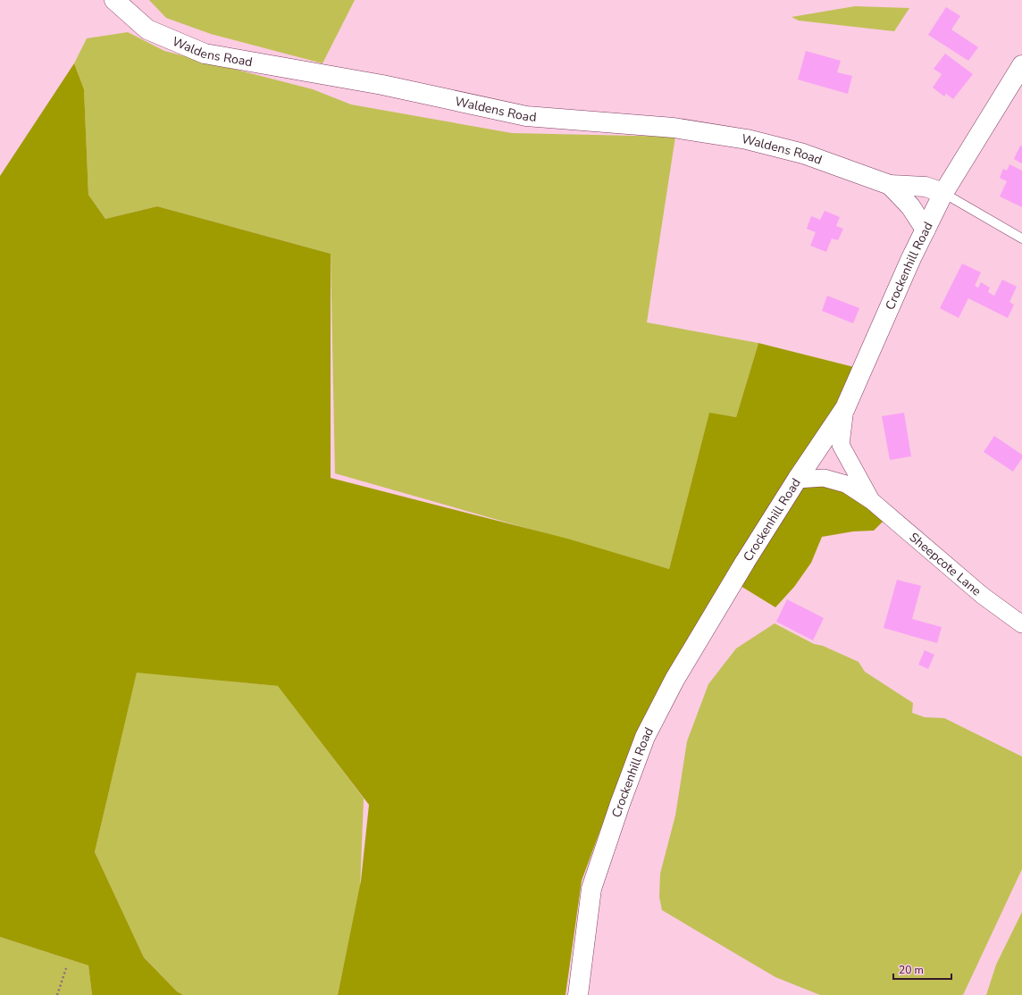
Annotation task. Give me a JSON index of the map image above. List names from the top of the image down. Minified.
{"streets":{"main road":["Waldens Road","Crockenhill Road"],"street":["Sheepcote Lane"]},"crossings":[["Waldens Road","Crockenhill Road"],["Crockenhill Road","Sheepcote Lane"]],"scale_bar":"20 m"}
